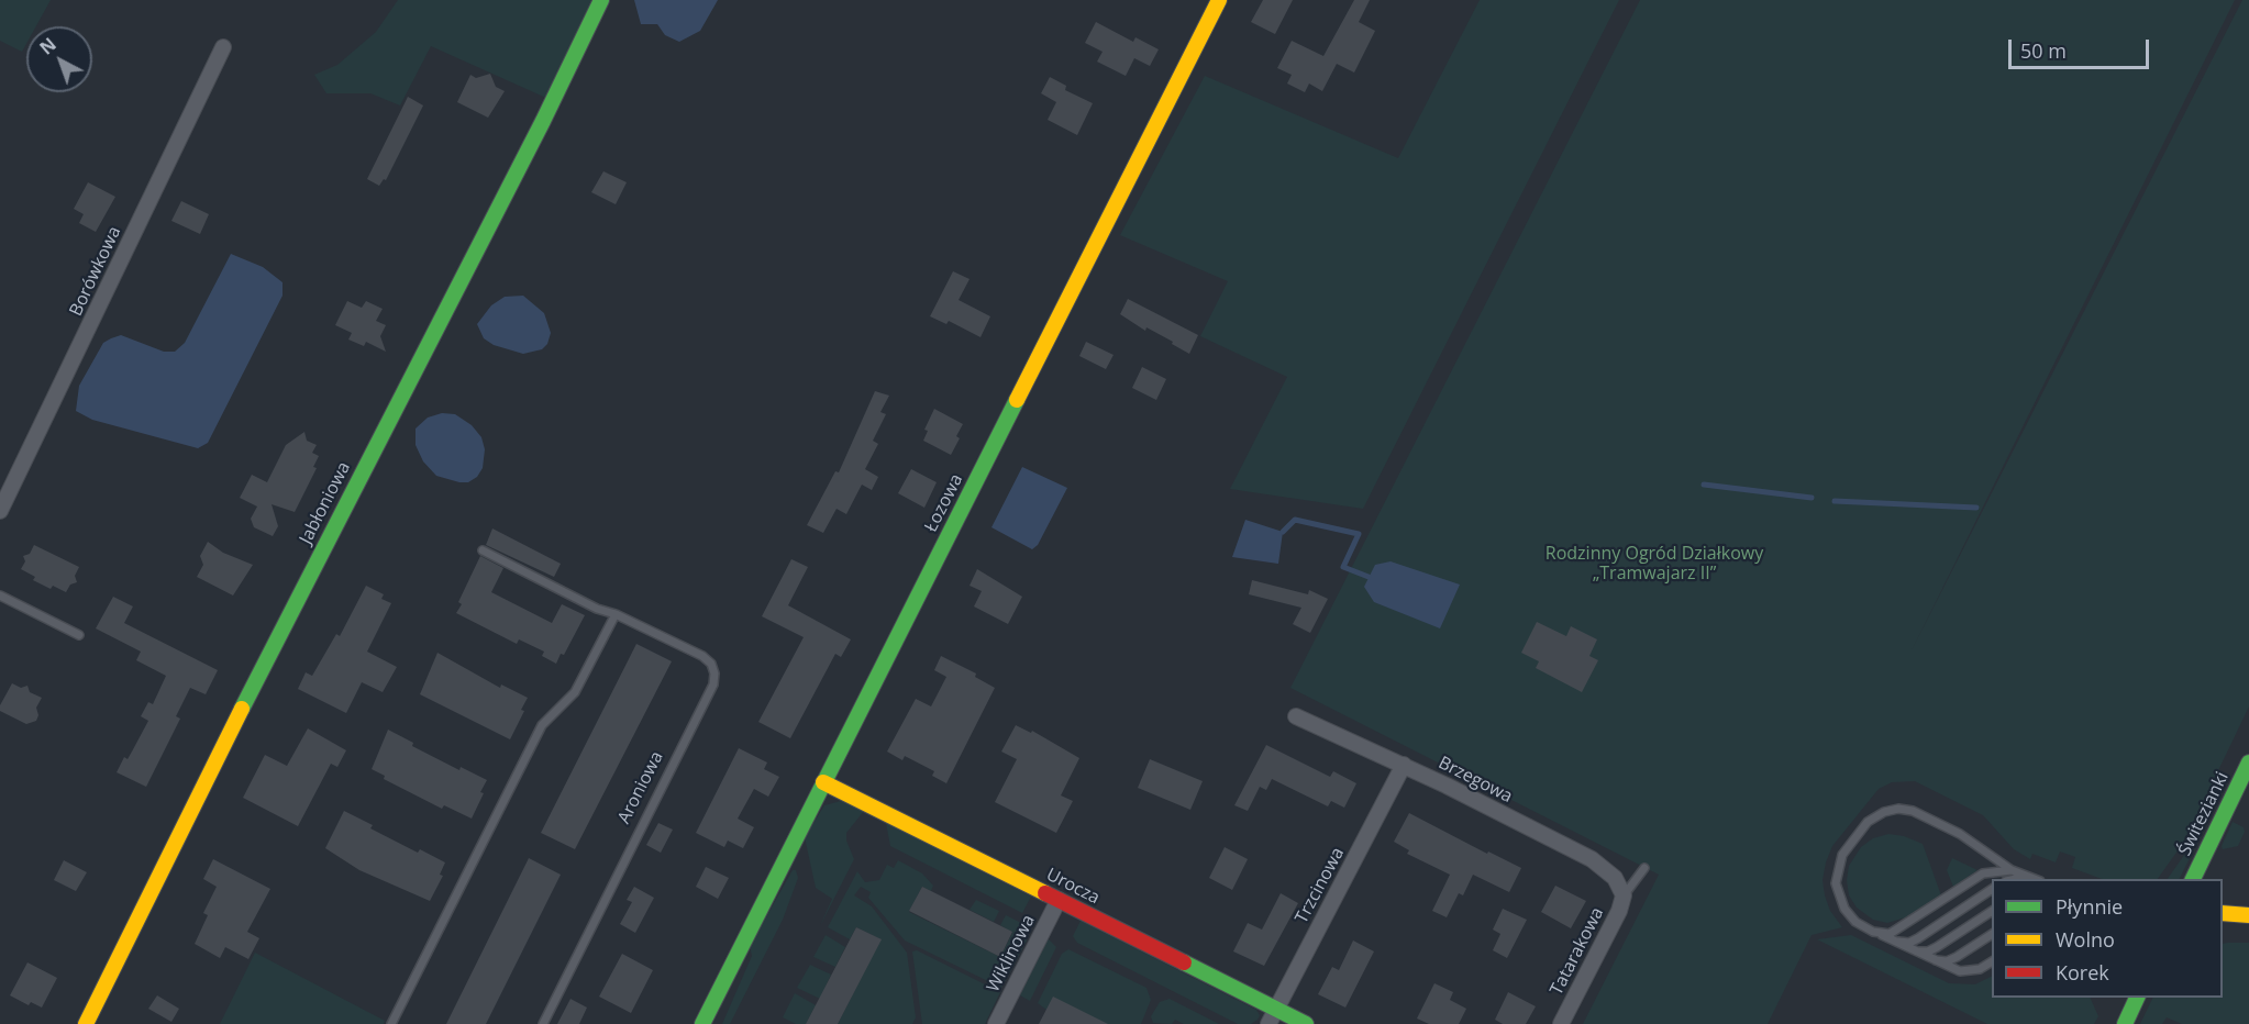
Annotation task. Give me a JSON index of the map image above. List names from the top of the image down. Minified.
{"streets":{"street":["Borówkowa","Jabłoniowa","Łozowa","Brzegowa","Świtezianki","Trzcinowa","Urocza","Tatarakowa","Wiklinowa"],"lane":["Aroniowa"]},"crossings":[["Łozowa","Urocza"],["Brzegowa","Trzcinowa"],["Brzegowa","Tatarakowa"],["Trzcinowa","Urocza"],["Urocza","Wiklinowa"]],"parks":["Rodzinny Ogród Działkowy „Tramwajarz II”"],"legend":["Płynnie","Wolno","Korek"],"scale_bar":"50 m","north":"top left"}
